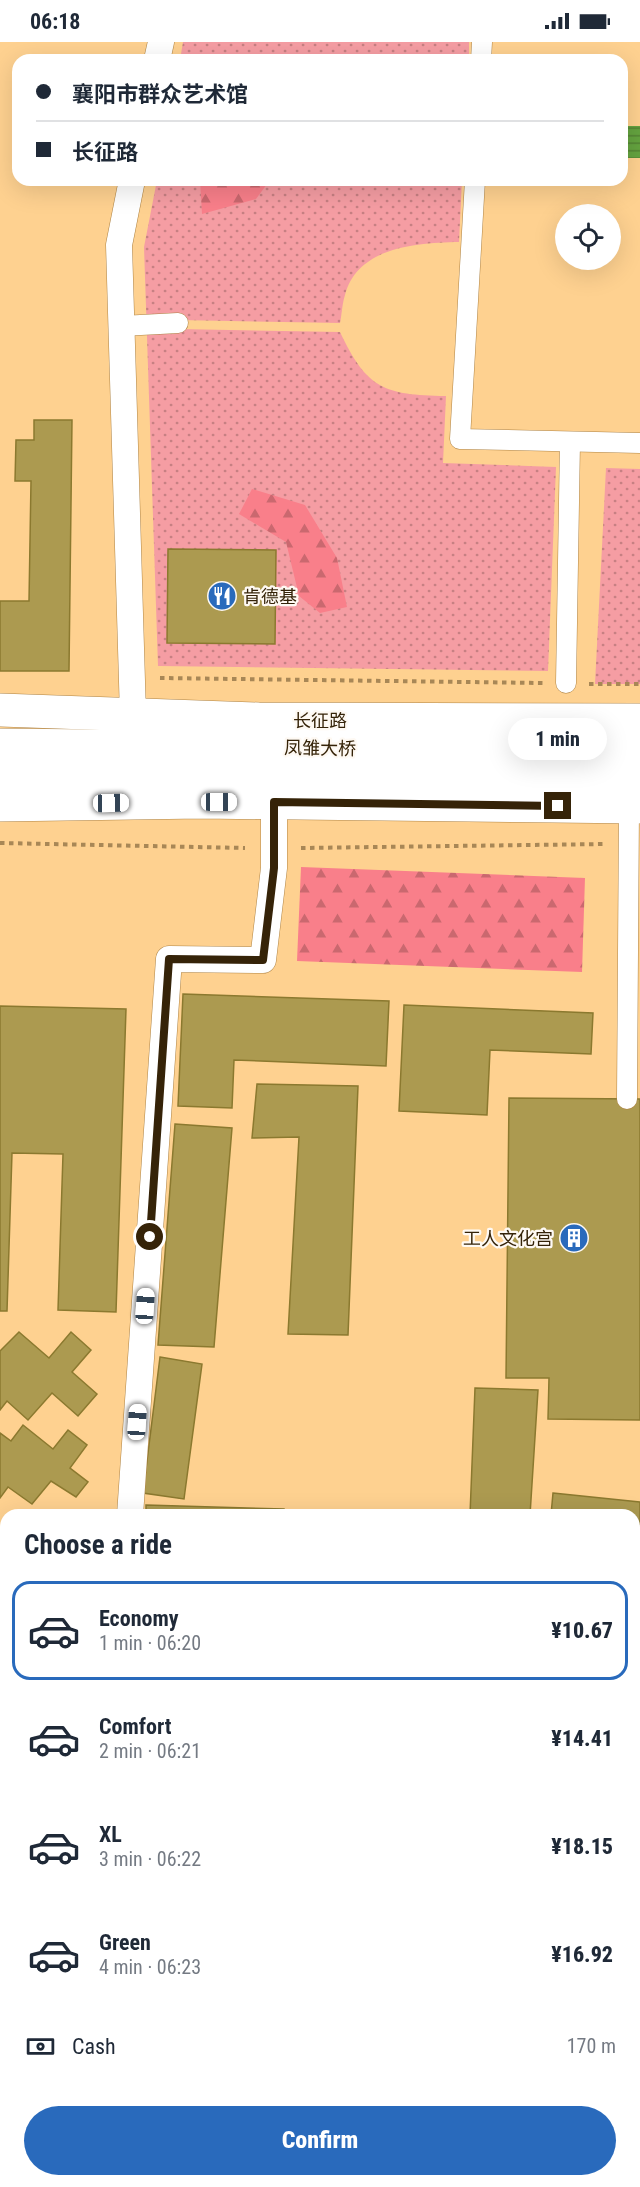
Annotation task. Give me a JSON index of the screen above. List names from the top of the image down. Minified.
{"streets":{"main road":["长征路","凤雏大桥"]},"places":{"restaurant":["肯德基"],"building":["工人文化宫"]},"page":{"status":"06:18","banner":["襄阳市群众艺术馆","长征路"],"bubble":"1 min","heading":"Choose a ride","list":[{"name":"Economy","note":"1 min · 06:20","value":"¥10.67"},{"name":"Comfort","note":"2 min · 06:21","value":"¥14.41"},{"name":"XL","note":"3 min · 06:22","value":"¥18.15"},{"name":"Green","note":"4 min · 06:23","value":"¥16.92"}],"pay":["Cash","170 m"],"buttons":"Confirm"}}
